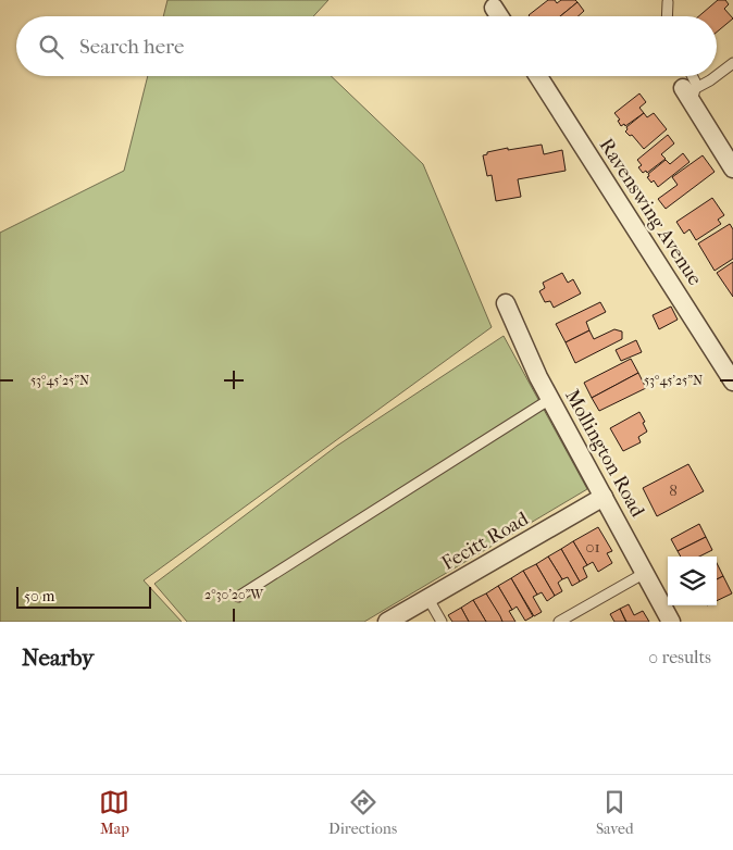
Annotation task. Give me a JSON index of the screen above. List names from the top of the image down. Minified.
{"streets":{"street":["Ravenswing Avenue","Mollington Road","Fecitt Road"]},"crossings":[["Mollington Road","Fecitt Road"]],"house_numbers":["8","01"],"scale_bar":"50 m","page":{"search":"Search here","scale":"50 m","heading":["Nearby","0 results"],"nav":["Map","Directions","Saved"]},"coordinates":["53°45'25\"N","2°30'20\"W"]}
